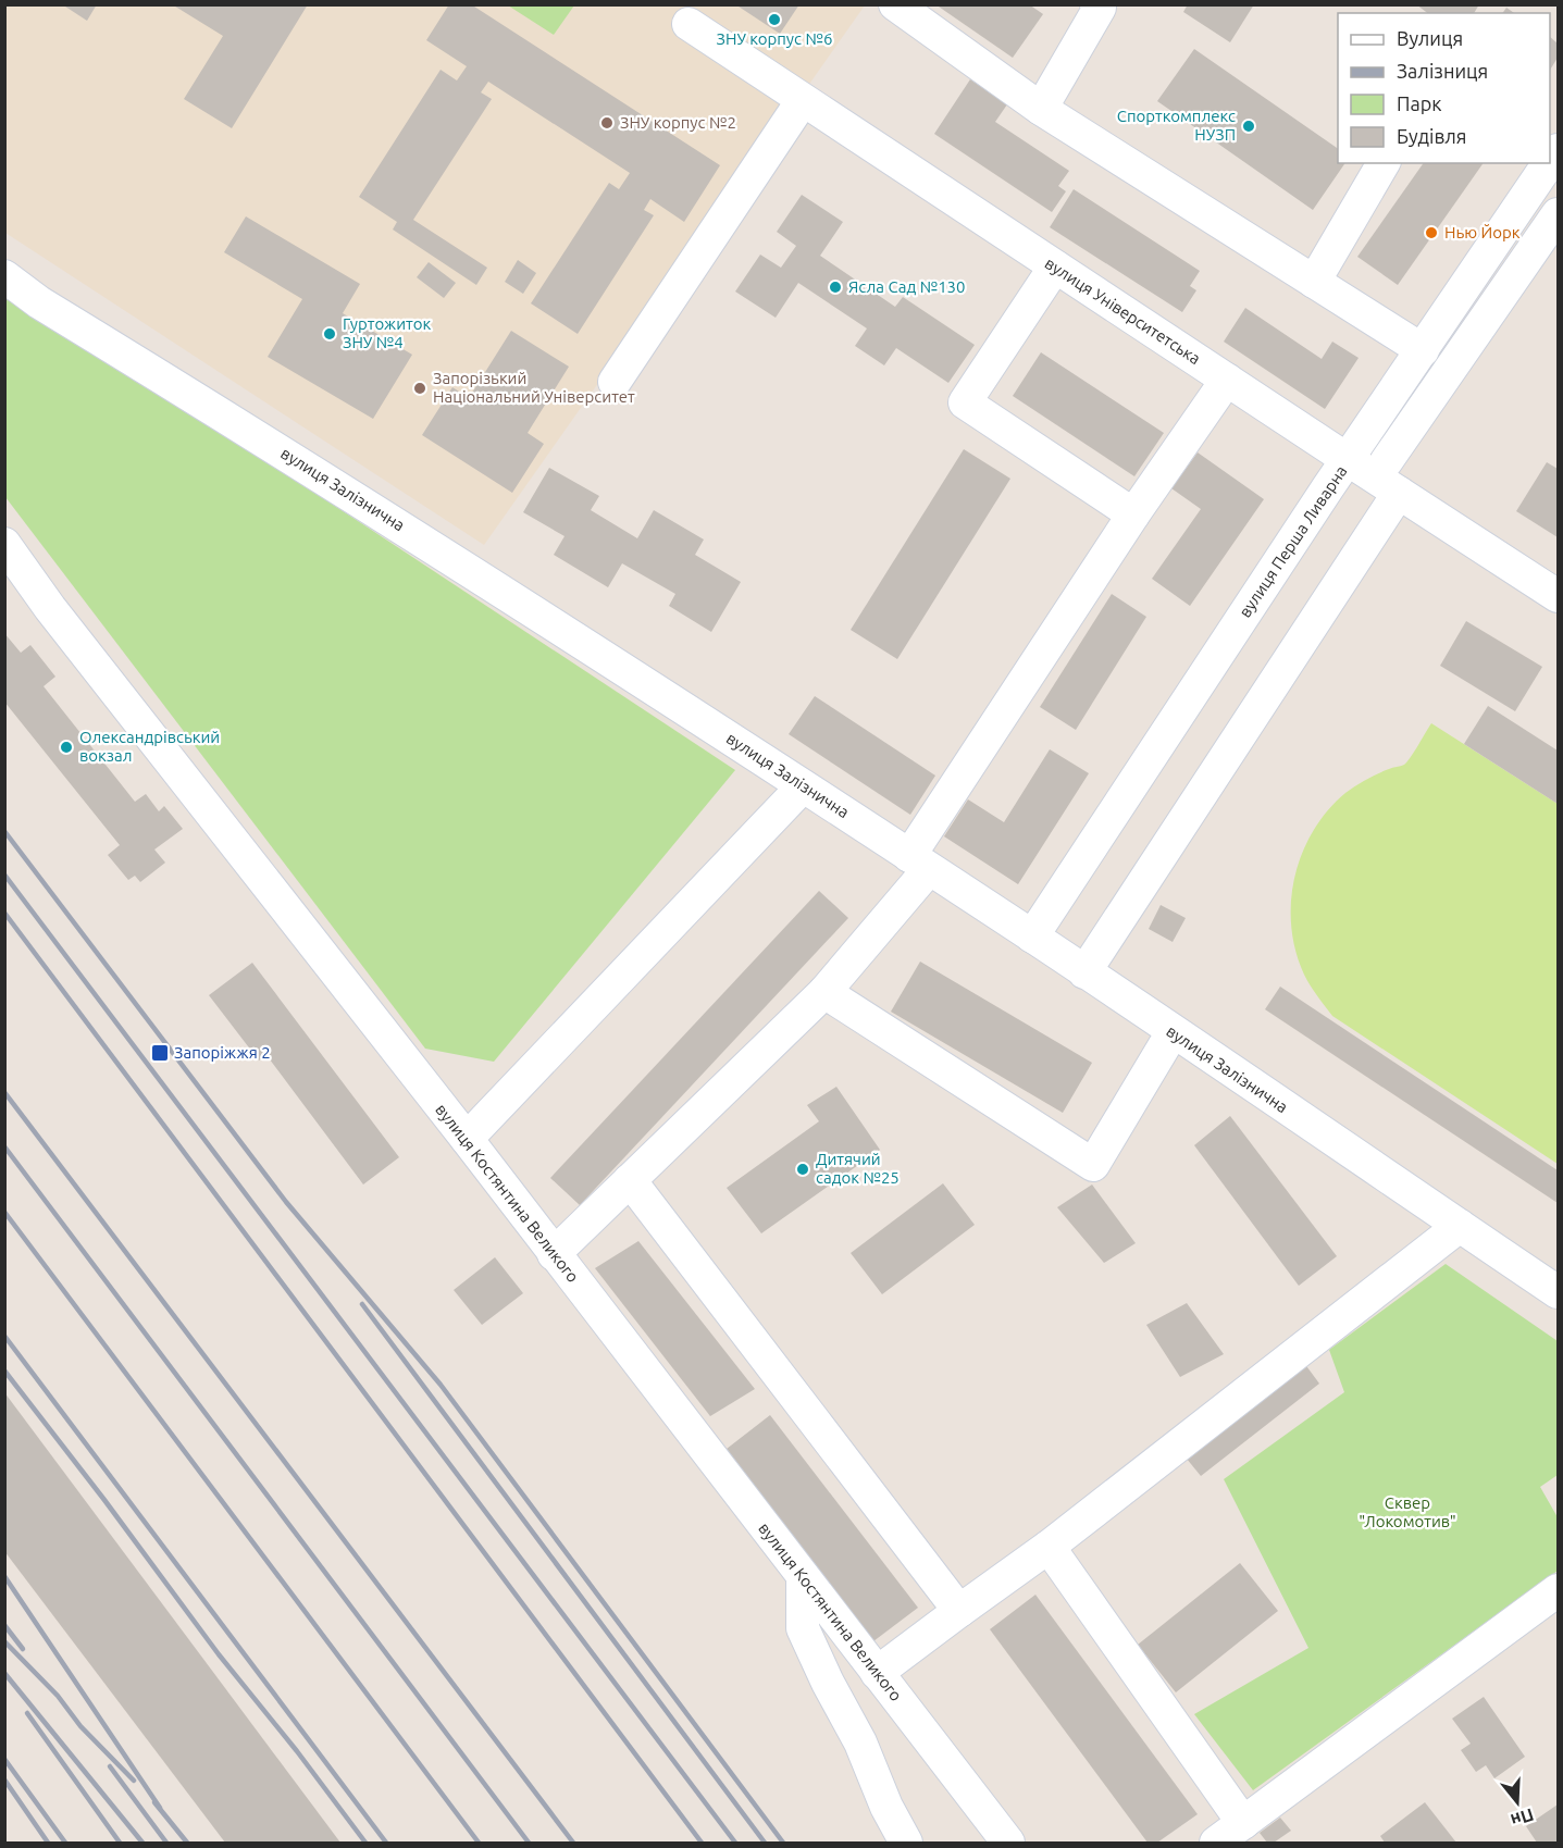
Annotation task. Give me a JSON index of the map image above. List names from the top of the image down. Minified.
{"streets":{"street":["вулиця Університетська","вулиця Залізнична","вулиця Перша Ливарна","вулиця Костянтина Великого"]},"crossings":[["вулиця Університетська","вулиця Перша Ливарна"],["вулиця Залізнична","вулиця Перша Ливарна"]],"parks":["Сквер \"Локомотив\""],"places":{"other":["ЗНУ корпус №6","ЗНУ корпус №2","Спорткомплекс НУЗП","Нью Йорк","Ясла Сад №130","Гуртожиток ЗНУ №4","Запорізький Національний Університет","Олександрівський вокзал","Дитячий садок №25"],"transit":["Запоріжжя 2"]},"legend":["Вулиця","Залізниця","Парк","Будівля"],"north":"bottom"}
